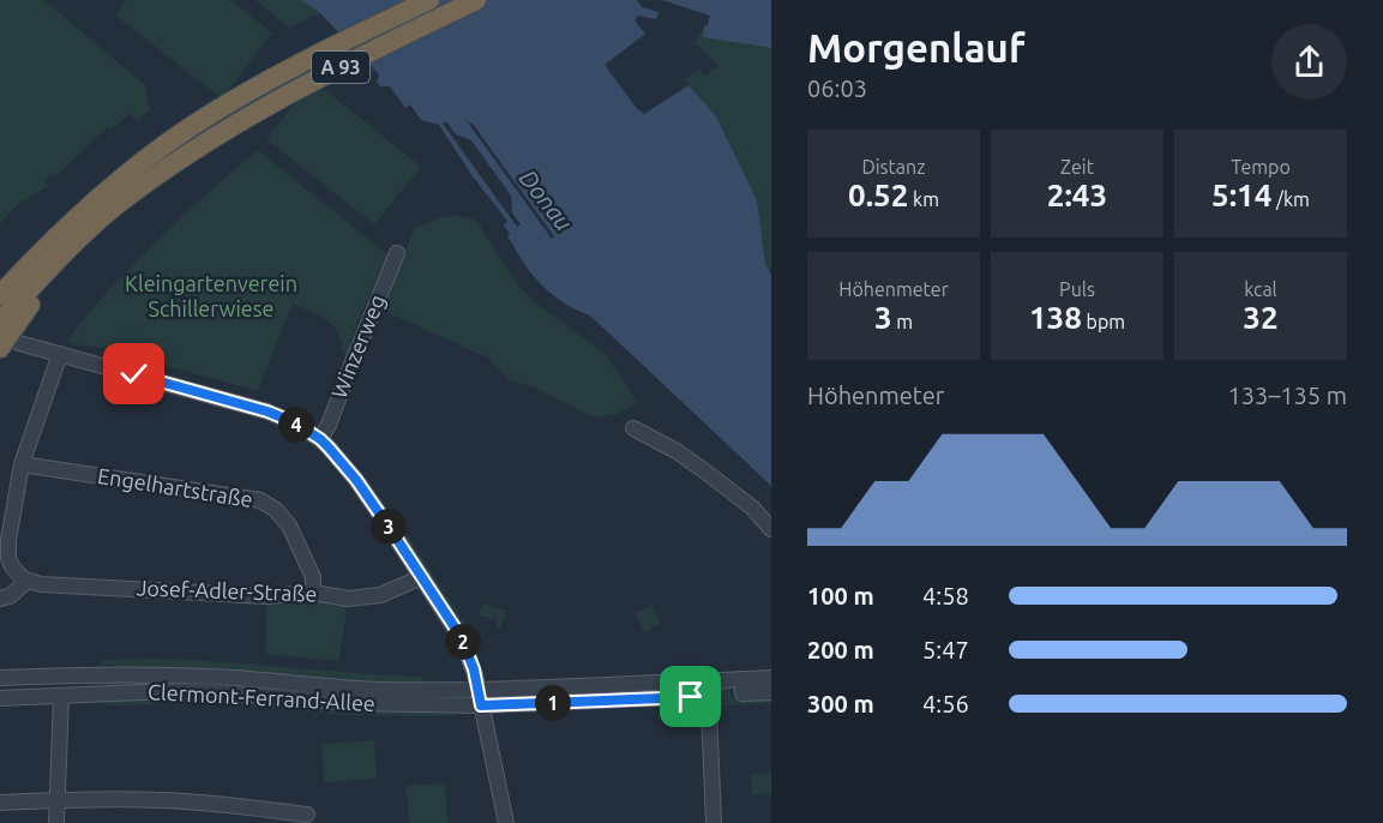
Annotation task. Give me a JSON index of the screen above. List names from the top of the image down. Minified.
{"streets":{"highway":["A 93"],"street":["Winzerweg","Engelhartstraße","Josef-Adler-Straße","Clermont-Ferrand-Allee"]},"crossings":[["Engelhartstraße","Josef-Adler-Straße"]],"water":["Donau"],"parks":["Kleingartenverein Schillerwiese"],"page":{"heading":["Morgenlauf","06:03"],"stats":[["Distanz","0.52 km"],["Zeit","2:43"],["Tempo","5:14 /km"],["Höhenmeter","3 m"],["Puls","138 bpm"],["kcal","32"]],"chart":["Höhenmeter","133–135 m"],"pins":["4","3","2","1"],"list":[{"name":"100 m","note":"4:58"},{"name":"200 m","note":"5:47"},{"name":"300 m","note":"4:56"}]}}
